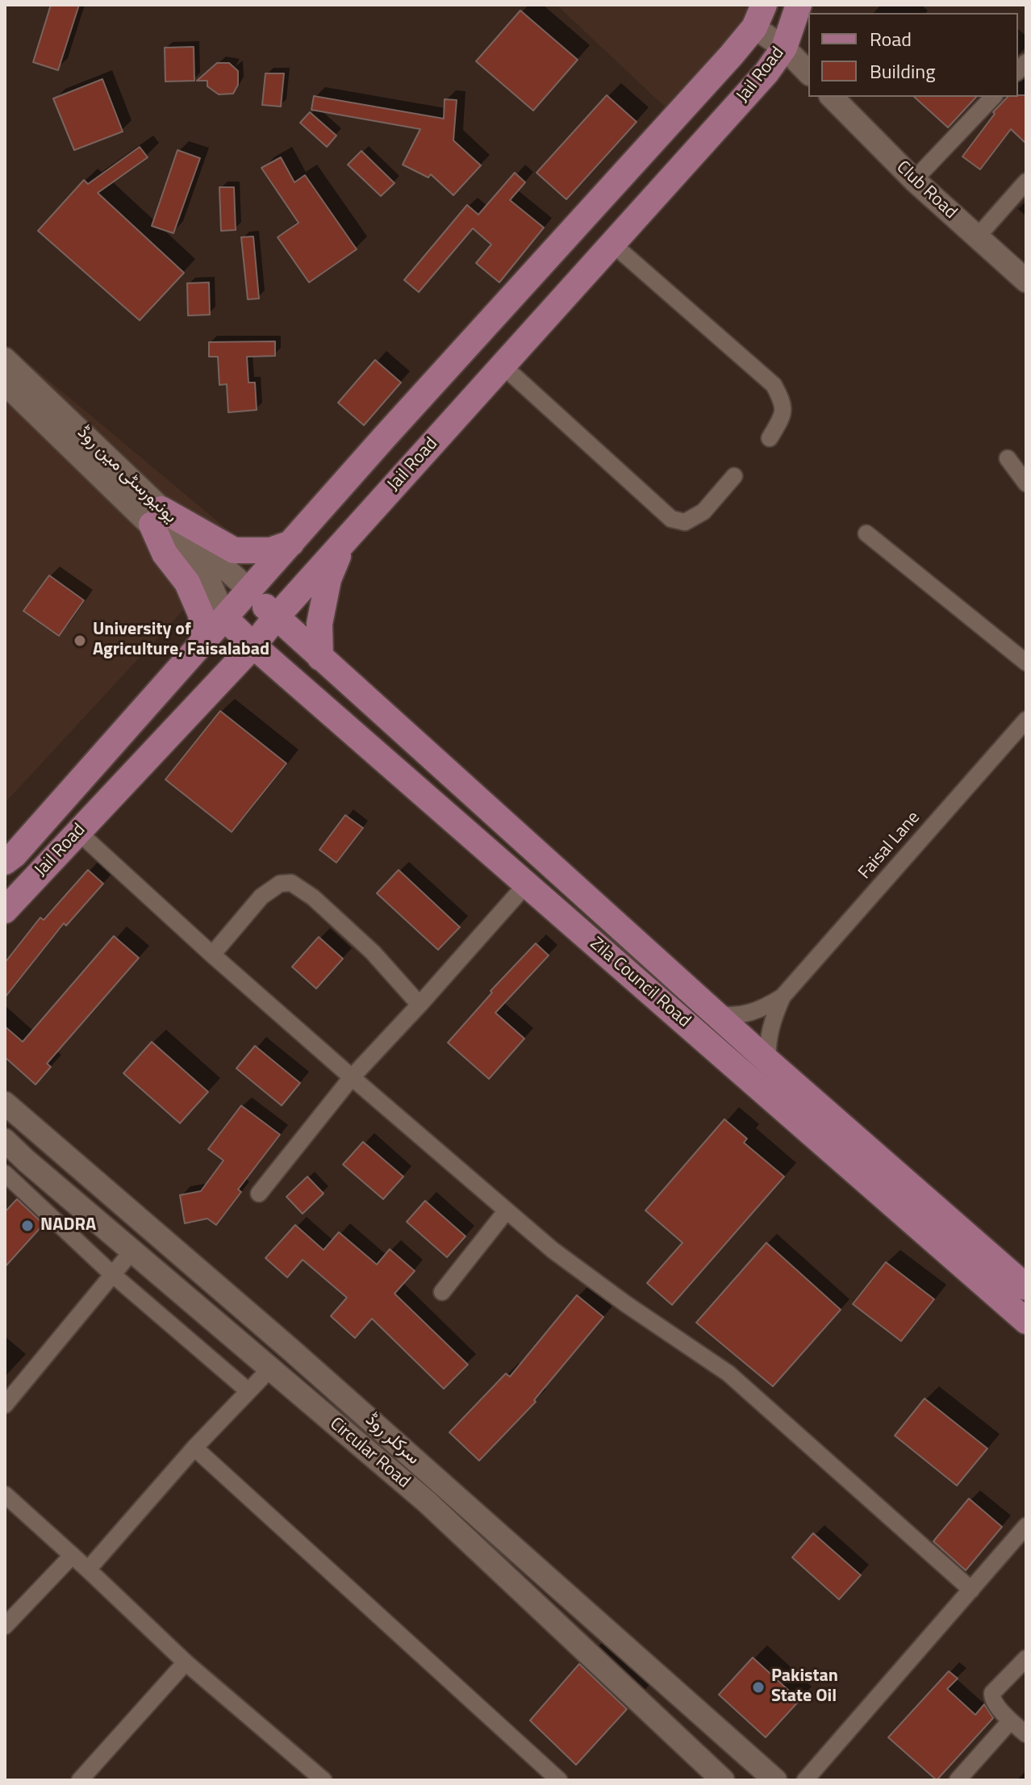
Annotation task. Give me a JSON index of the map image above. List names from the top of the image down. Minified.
{"streets":{"main road":["Jail Road","Club Road","یونیورسٹی مین روڈ","Zila Council Road","سرکلر روڈ","Circular Road"],"street":["Faisal Lane"]},"crossings":[["Jail Road","یونیورسٹی مین روڈ"],["Jail Road","Zila Council Road"],["یونیورسٹی مین روڈ","Zila Council Road"],["Faisal Lane","Zila Council Road"]],"places":["University of Agriculture, Faisalabad","NADRA","Pakistan State Oil"],"legend":["Road","Building"]}
